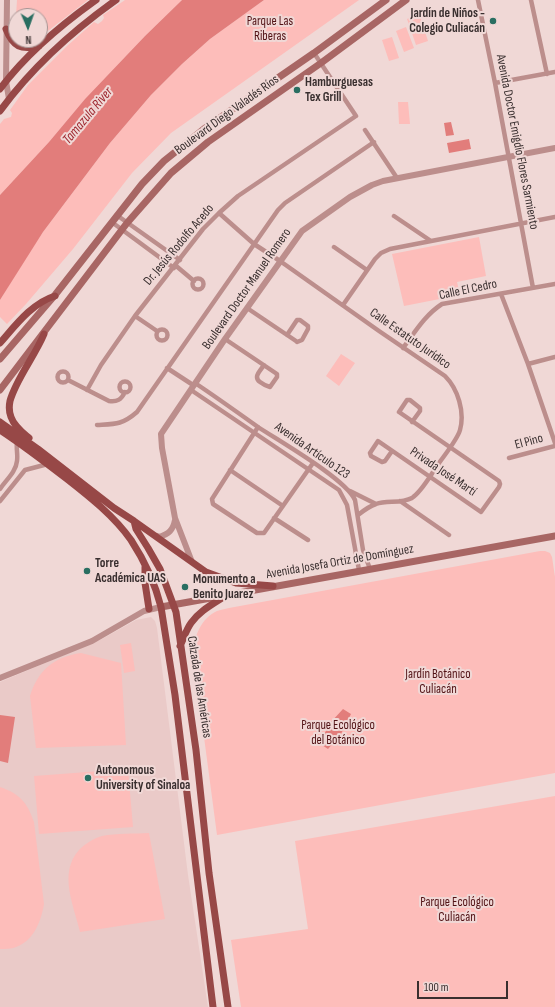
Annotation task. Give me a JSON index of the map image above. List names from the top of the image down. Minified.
{"streets":{"main road":["Boulevard Diego Valadés Ríos","Avenida Josefa Ortiz de Domínguez","Calzada de las Américas"],"street":["Avenida Doctor Emigdio Flores Sarmiento","Dr. Jesús Rodolfo Acedo","Boulevard Doctor Manuel Romero","Calle El Cedro","Calle Estatuto Jurídico","El Pino","Avenida Artículo 123","Privada José Martí"]},"crossings":[["Boulevard Diego Valadés Ríos","Dr. Jesús Rodolfo Acedo"],["Avenida Doctor Emigdio Flores Sarmiento","Boulevard Doctor Manuel Romero"],["Avenida Doctor Emigdio Flores Sarmiento","Calle El Cedro"],["Dr. Jesús Rodolfo Acedo","Calle Estatuto Jurídico"],["Boulevard Doctor Manuel Romero","Calle Estatuto Jurídico"],["Boulevard Doctor Manuel Romero","Avenida Artículo 123"],["Calle El Cedro","Calle Estatuto Jurídico"],["Calle Estatuto Jurídico","Privada José Martí"],["Avenida Artículo 123","Avenida Josefa Ortiz de Domínguez"],["Avenida Josefa Ortiz de Domínguez","Calzada de las Américas"]],"water":["Tamazula River"],"parks":["Parque Las Riberas","Jardín Botánico Culiacán","Parque Ecológico del Botánico","Parque Ecológico Culiacán"],"places":["Jardín de Niños - Colegio Culiacán","Hamburguesas Tex Grill","Torre Académica UAS","Monumento a Benito Juarez","Autonomous University of Sinaloa"],"scale_bar":"100 m","north":"bottom"}
